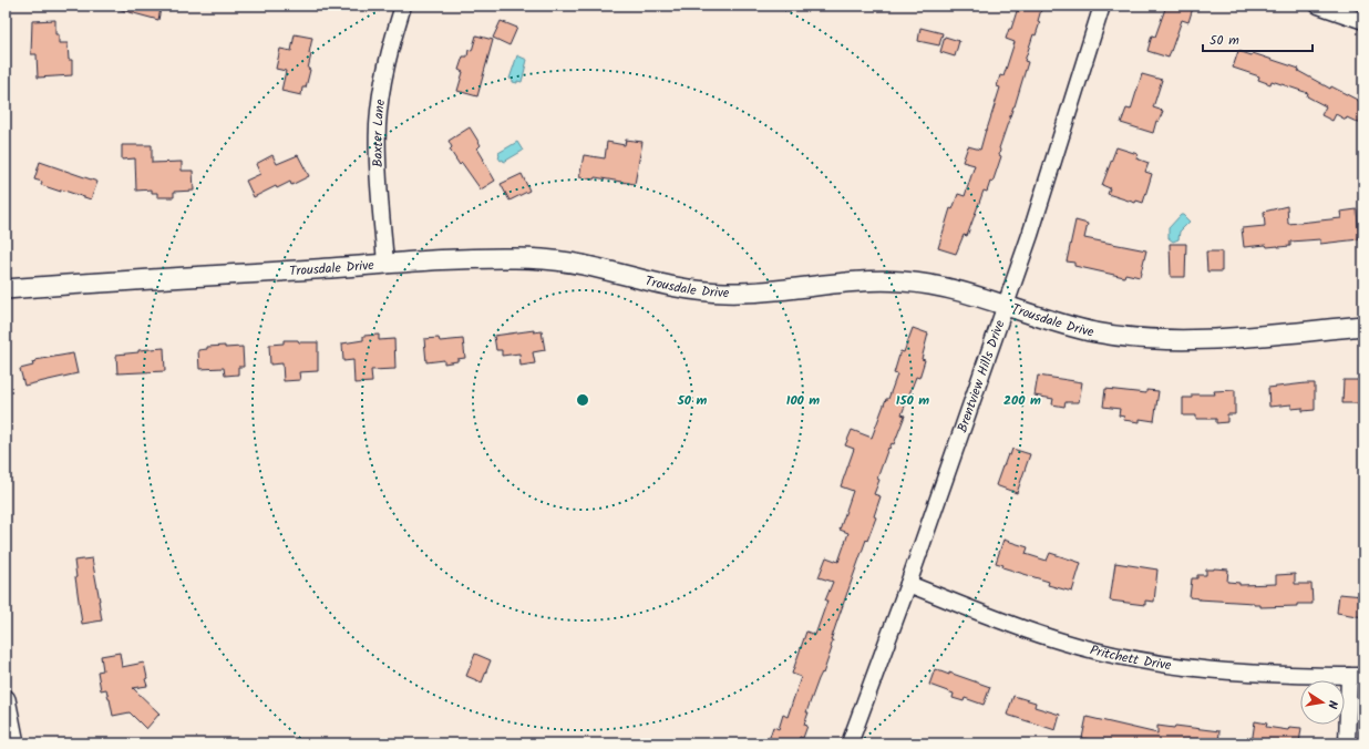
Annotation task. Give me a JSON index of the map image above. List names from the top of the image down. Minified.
{"streets":{"street":["Baxter Lane","Trousdale Drive","Brentview Hills Drive","Pritchett Drive"]},"crossings":[["Baxter Lane","Trousdale Drive"],["Trousdale Drive","Brentview Hills Drive"],["Brentview Hills Drive","Pritchett Drive"]],"scale_bar":"50 m","north":"right","rings":["50 m","100 m","150 m","200 m"]}
